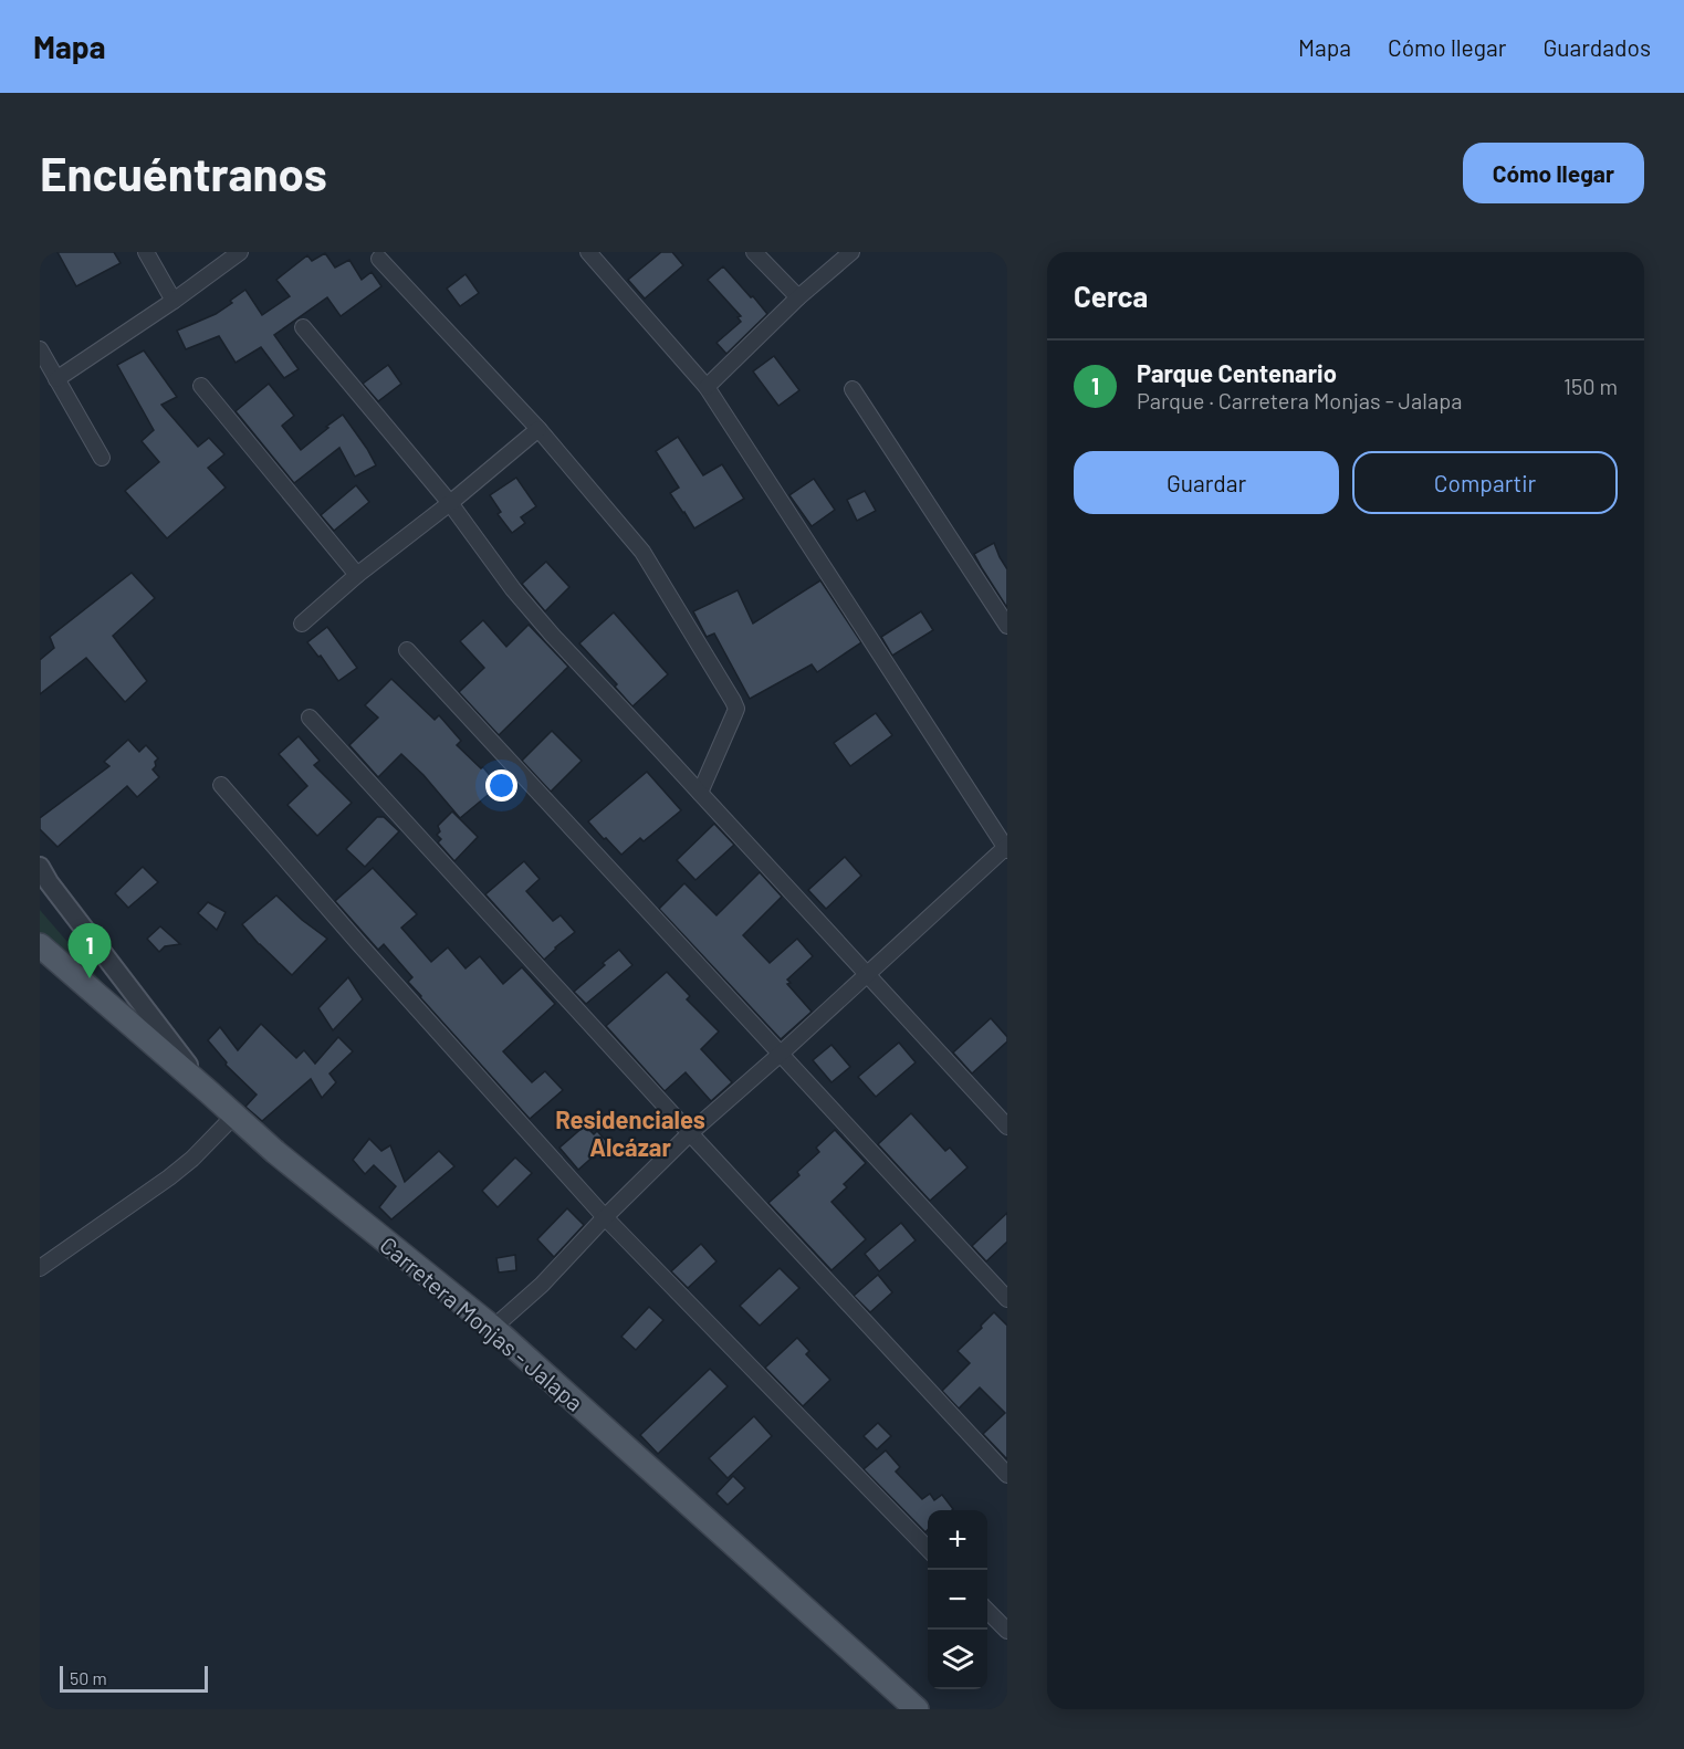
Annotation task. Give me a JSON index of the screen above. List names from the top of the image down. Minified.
{"streets":{"main road":["Carretera Monjas - Jalapa"]},"districts":["Residenciales Alcázar"],"scale_bar":"50 m","page":{"header":"Mapa","nav":["Mapa","Cómo llegar","Guardados"],"buttons":["Cómo llegar",["Guardar","Compartir"]],"title":"Encuéntranos","heading":"Cerca","list":[{"mark":"1","name":"Parque Centenario","note":"Parque · Carretera Monjas - Jalapa","value":"150 m"}],"pins":"1","map_buttons":["+","−"],"scale":"50 m"}}
